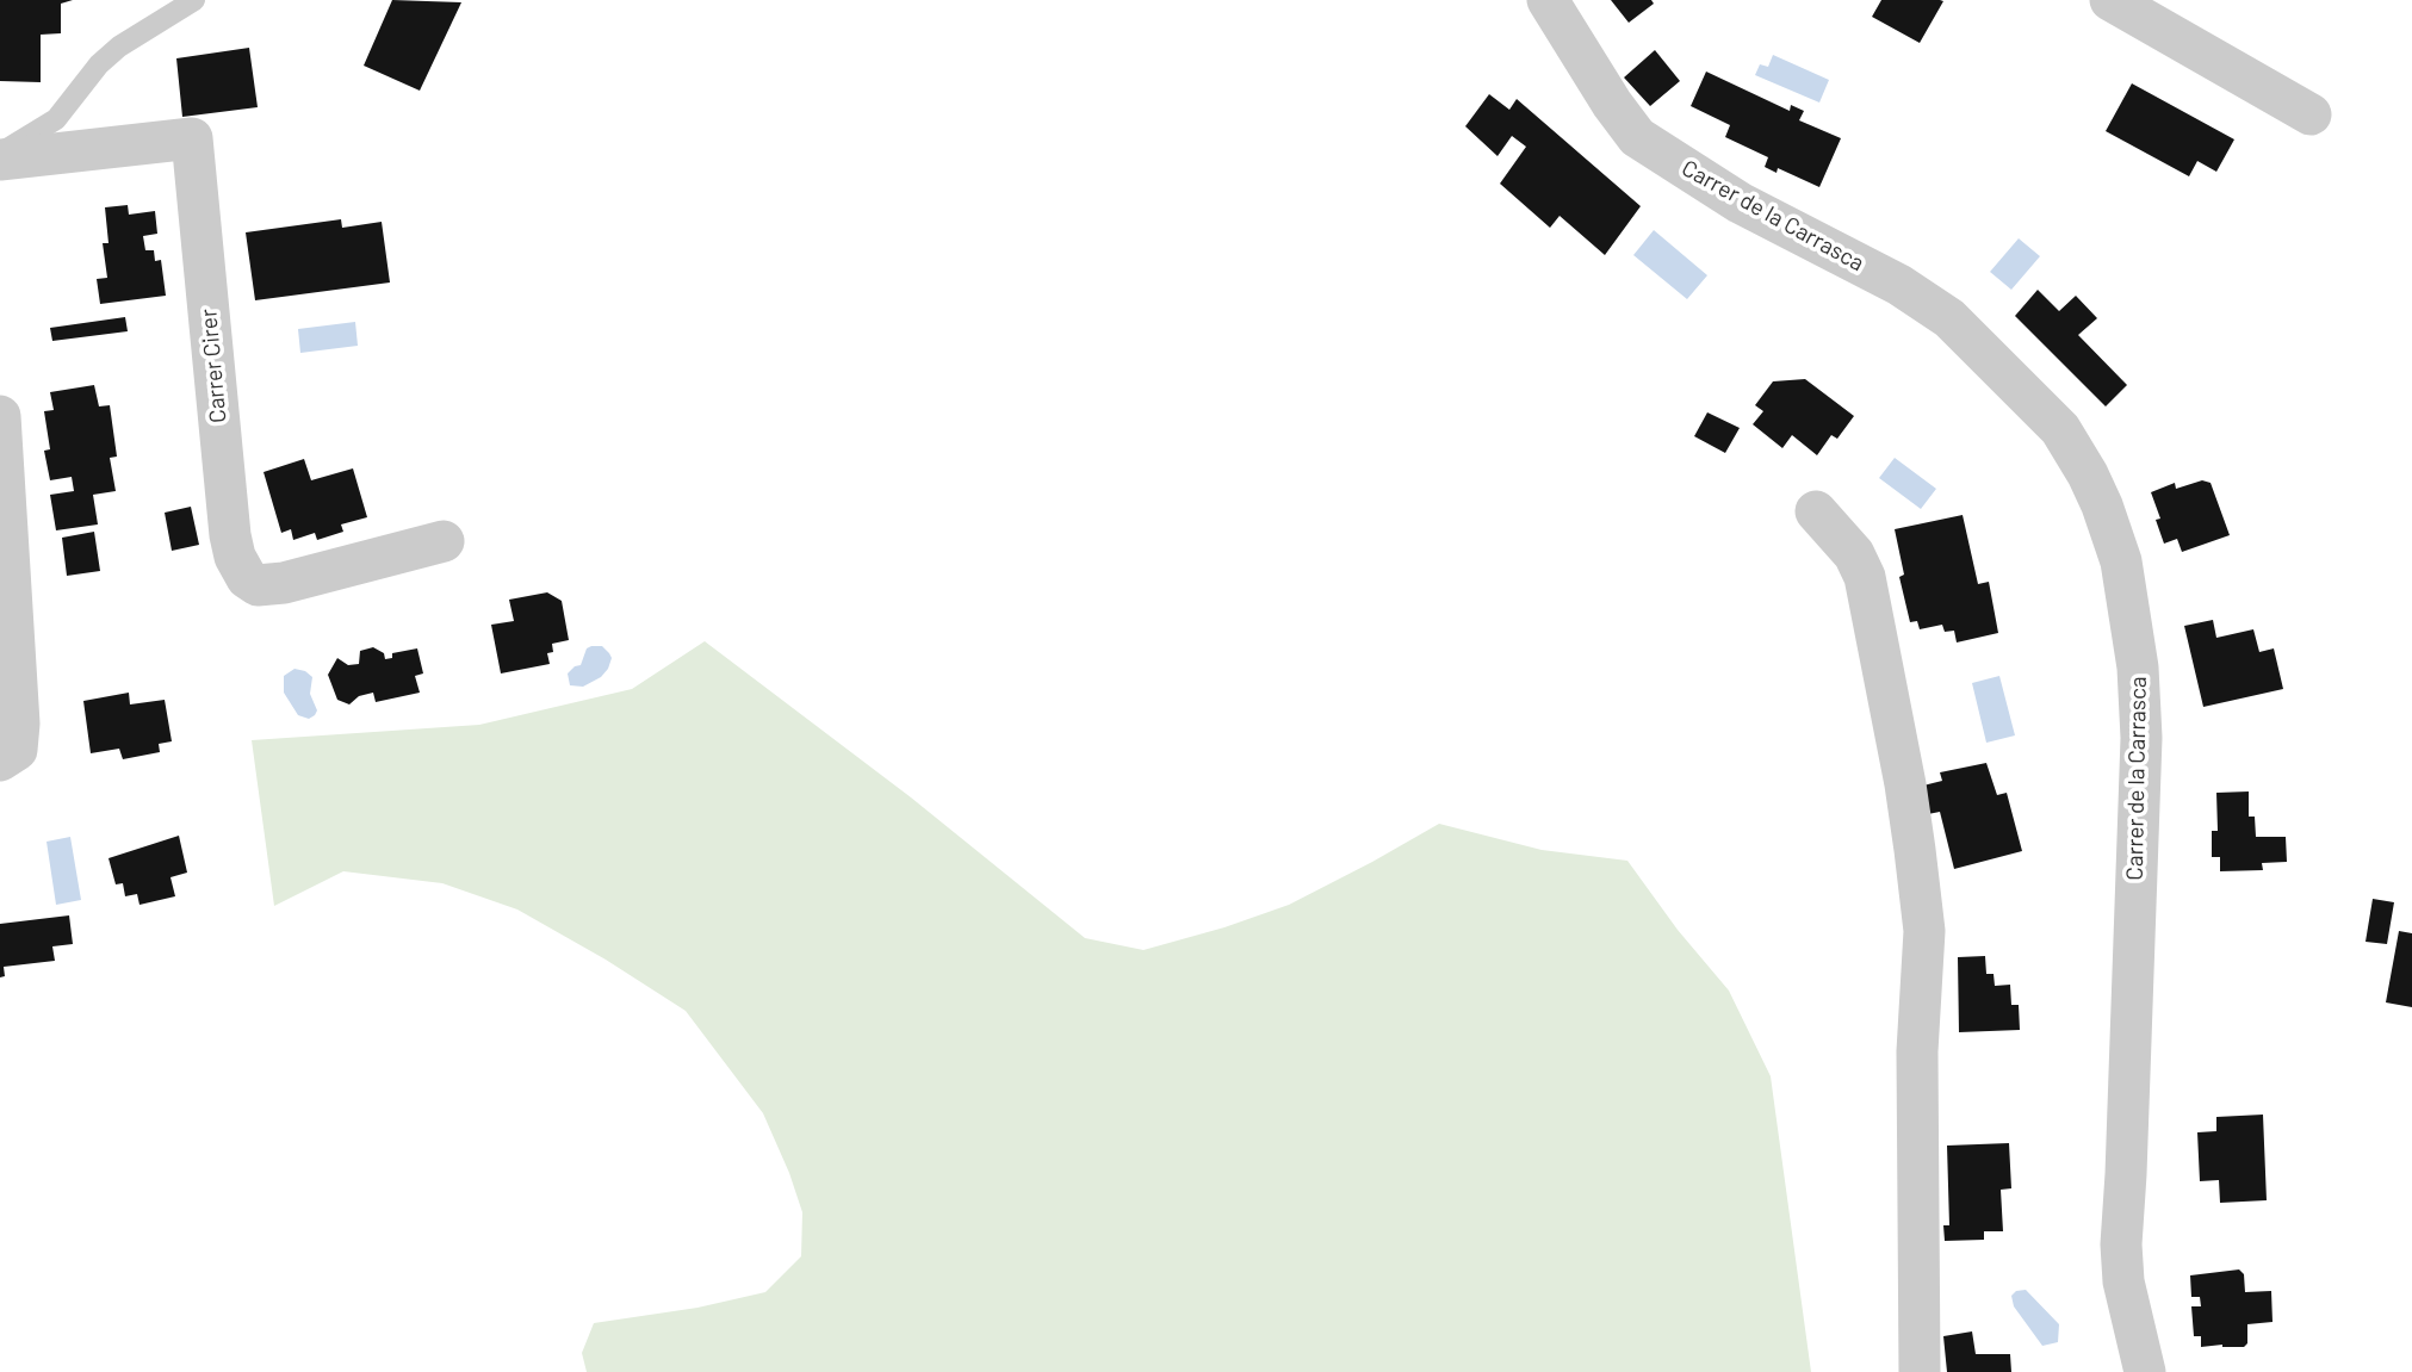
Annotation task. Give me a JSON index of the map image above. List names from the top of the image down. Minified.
{"streets":{"street":["Carrer de la Carrasca","Carrer Cirer"]}}
